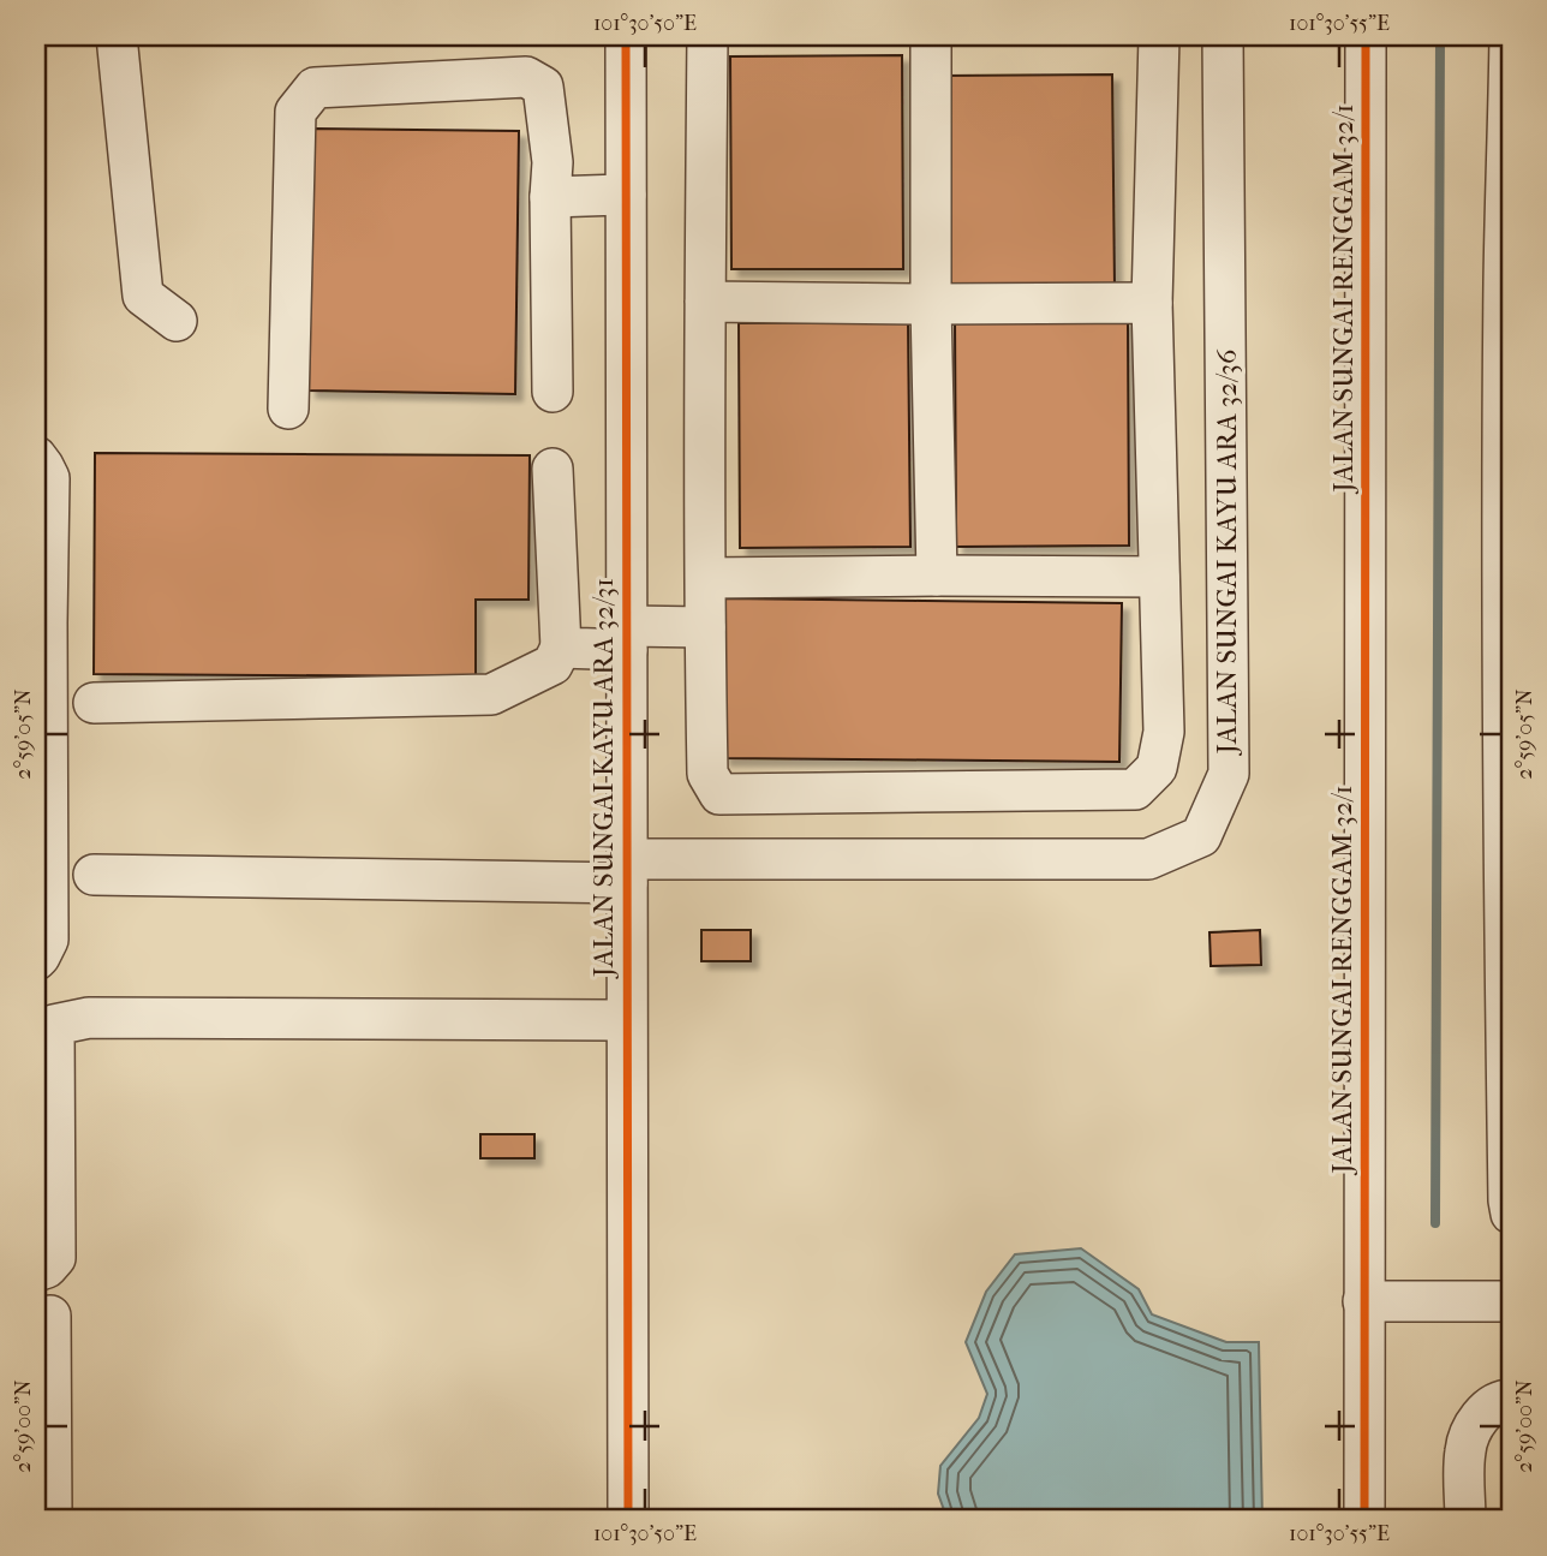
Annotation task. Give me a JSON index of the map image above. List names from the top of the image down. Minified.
{"streets":{"street":["JALAN SUNGAI RENGGAM 32/1","JALAN SUNGAI KAYU ARA 32/36","JALAN SUNGAI KAYU ARA 32/31"]},"crossings":[["JALAN SUNGAI KAYU ARA 32/36","JALAN SUNGAI KAYU ARA 32/31"]],"coordinates":["101°30'50\"E","101°30'55\"E","2°59'05\"N","2°59'00\"N"]}
